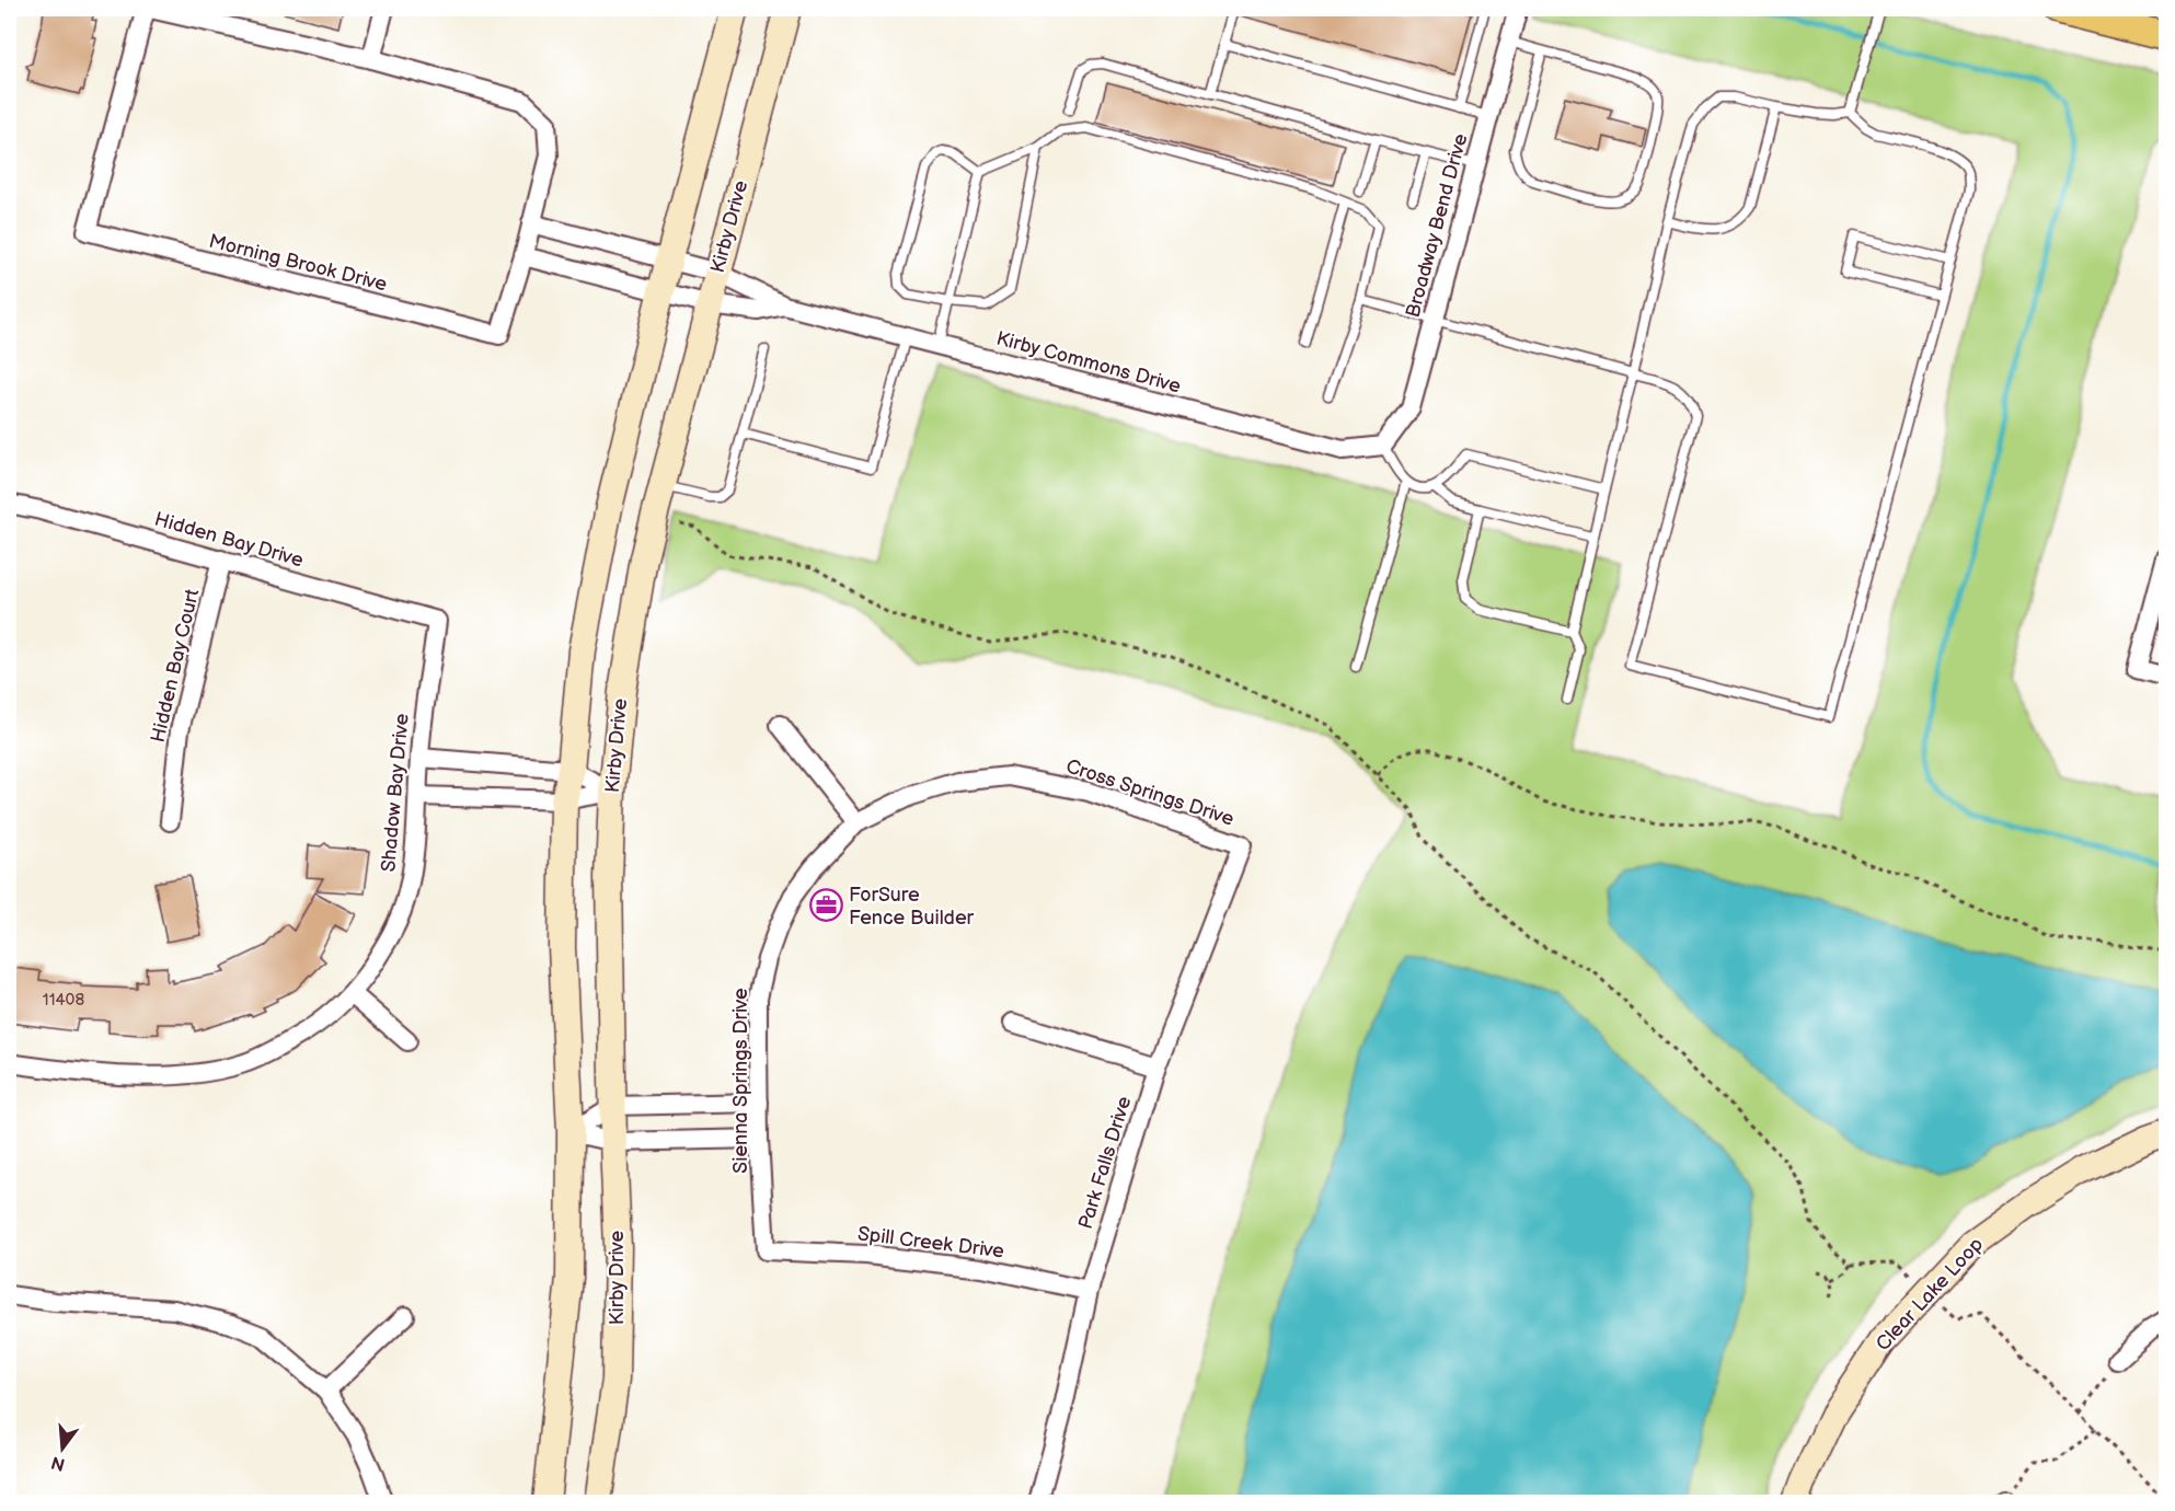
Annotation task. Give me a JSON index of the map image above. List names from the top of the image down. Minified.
{"streets":{"main road":["Kirby Drive","Clear Lake Loop"],"street":["Broadway Bend Drive","Morning Brook Drive","Kirby Commons Drive","Hidden Bay Drive","Hidden Bay Court","Shadow Bay Drive","Cross Springs Drive","Sienna Springs Drive","Park Falls Drive","Spill Creek Drive"]},"crossings":[["Broadway Bend Drive","Kirby Commons Drive"],["Kirby Drive","Kirby Commons Drive"],["Morning Brook Drive","Kirby Commons Drive"],["Hidden Bay Drive","Hidden Bay Court"],["Hidden Bay Drive","Shadow Bay Drive"],["Cross Springs Drive","Sienna Springs Drive"],["Cross Springs Drive","Park Falls Drive"],["Sienna Springs Drive","Spill Creek Drive"],["Park Falls Drive","Spill Creek Drive"]],"places":{"office":["ForSure Fence Builder"]},"house_numbers":["11408"],"north":"bottom"}
